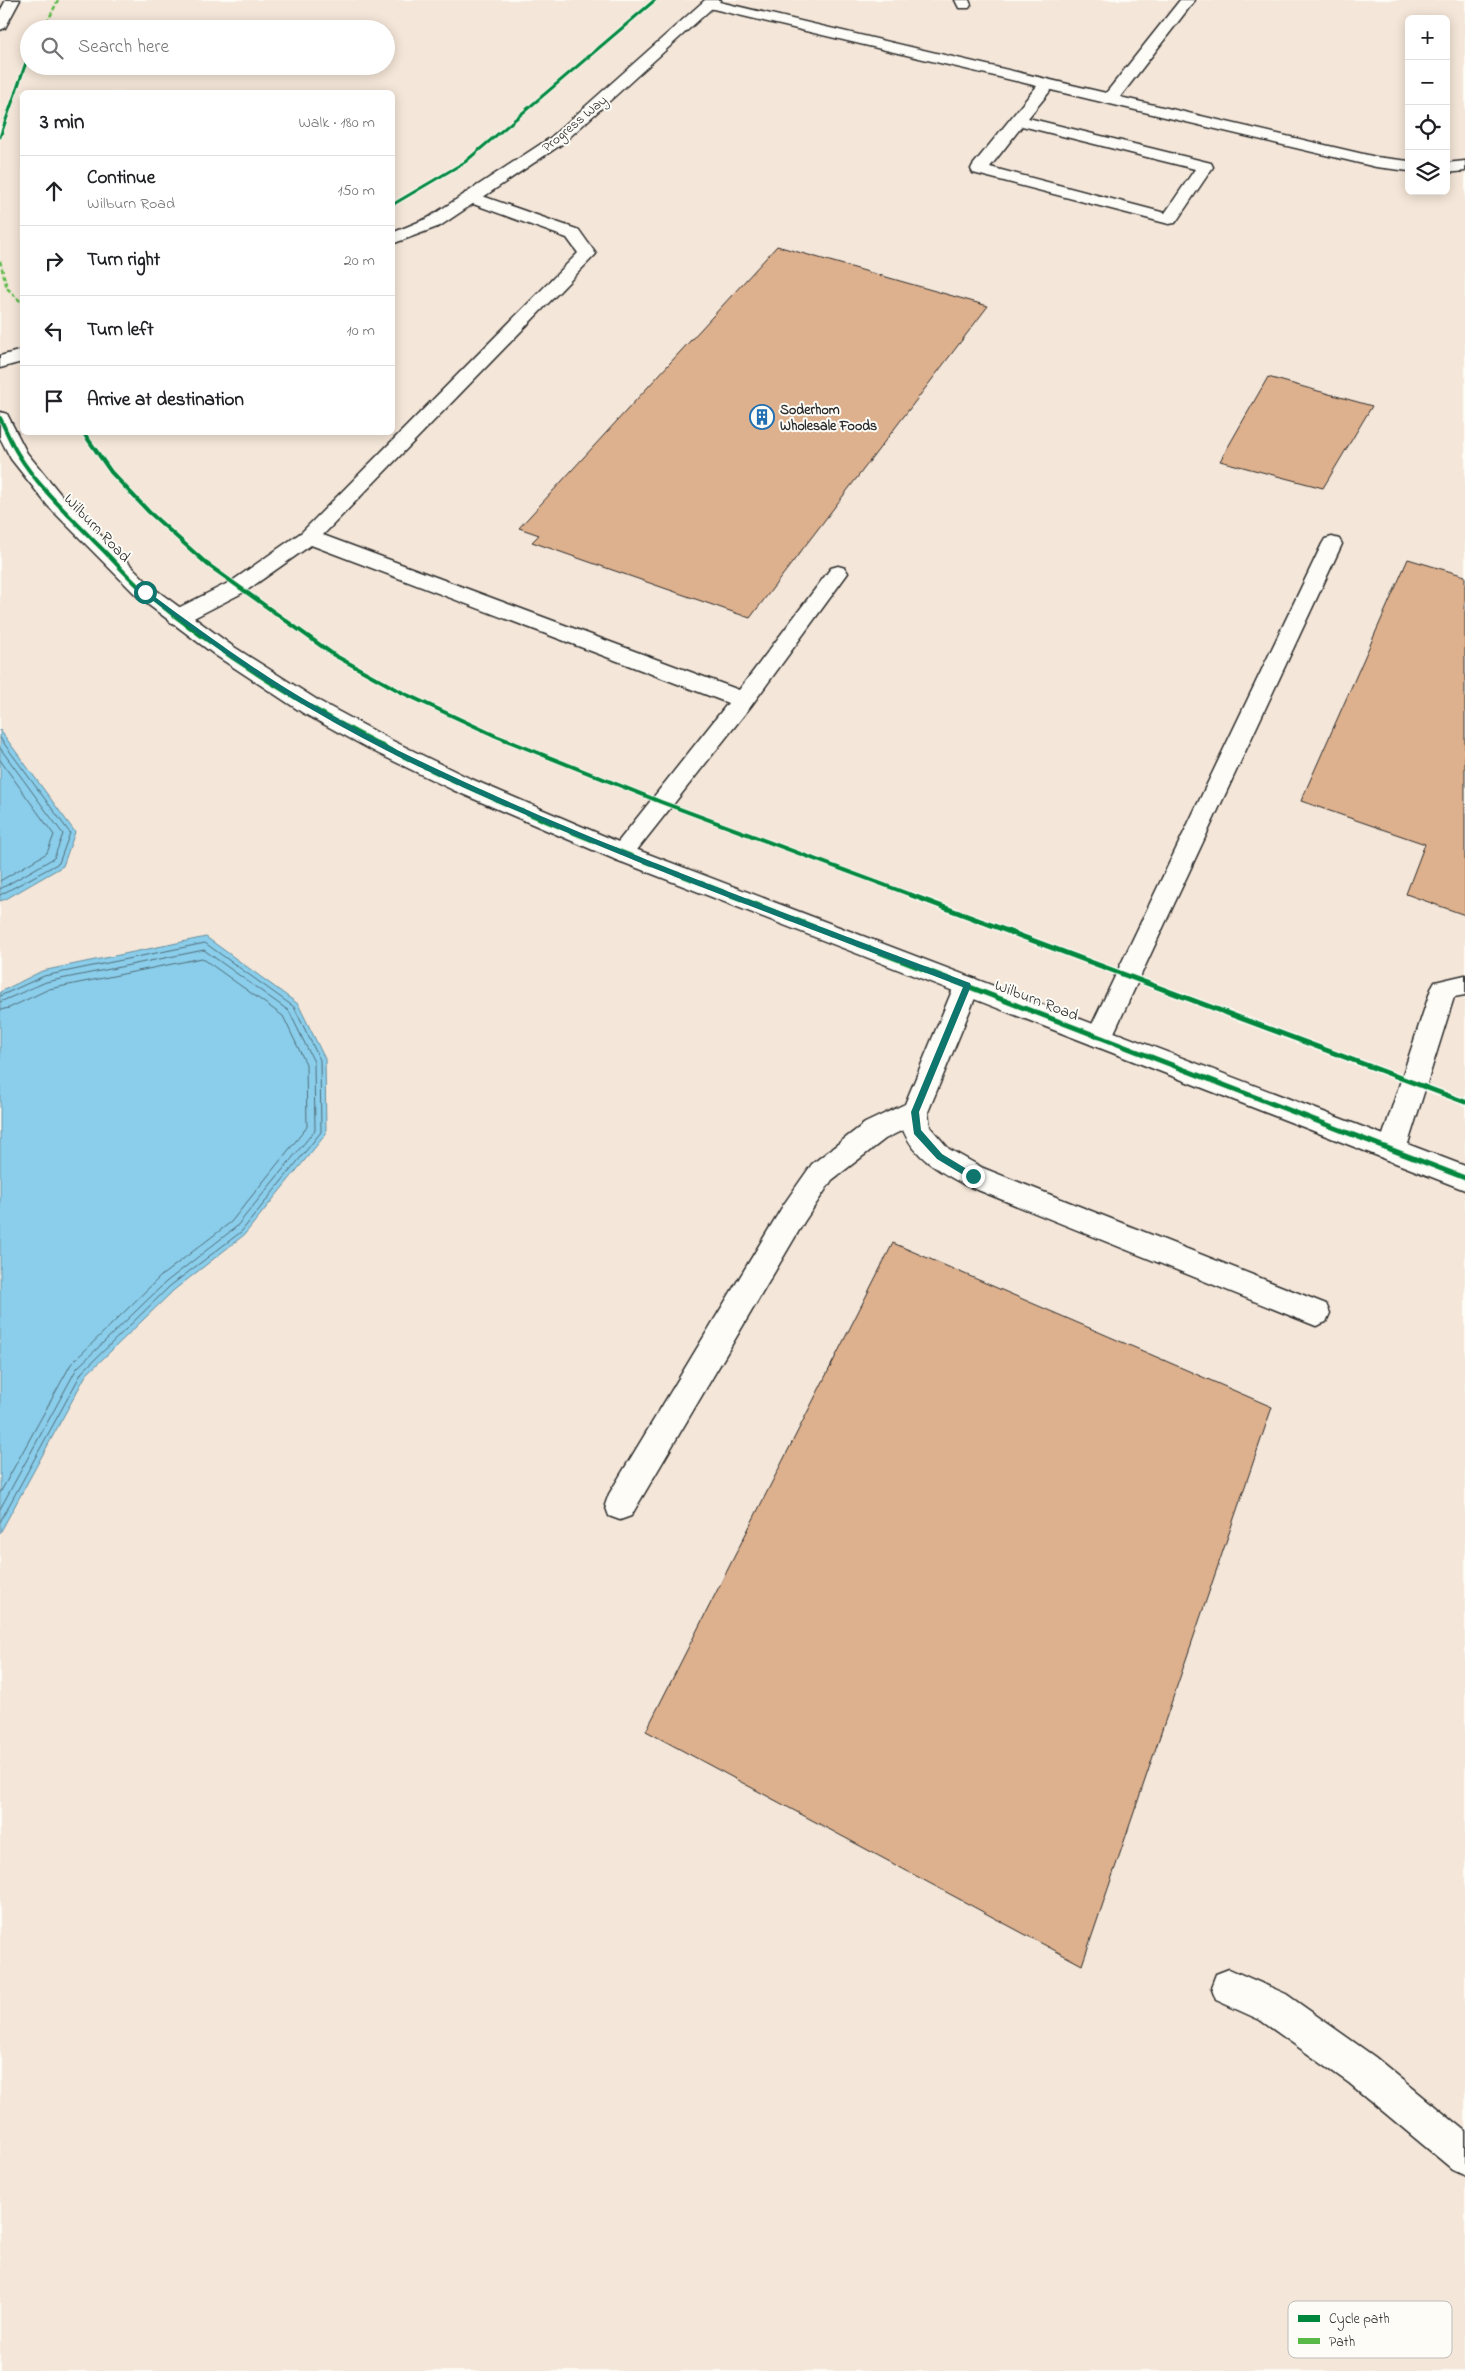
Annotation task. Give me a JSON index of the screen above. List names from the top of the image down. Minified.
{"streets":{"street":["Progress Way","Wilburn Road"]},"places":{"building":["Soderhom Wholesale Foods"]},"legend":["Cycle path","Path"],"page":{"map_buttons":["+","−"],"search":"Search here","heading":["3 min","Walk · 180 m"],"list":[["Continue","Wilburn Road","150 m"],["Turn right","20 m"],["Turn left","10 m"],"Arrive at destination"]}}
